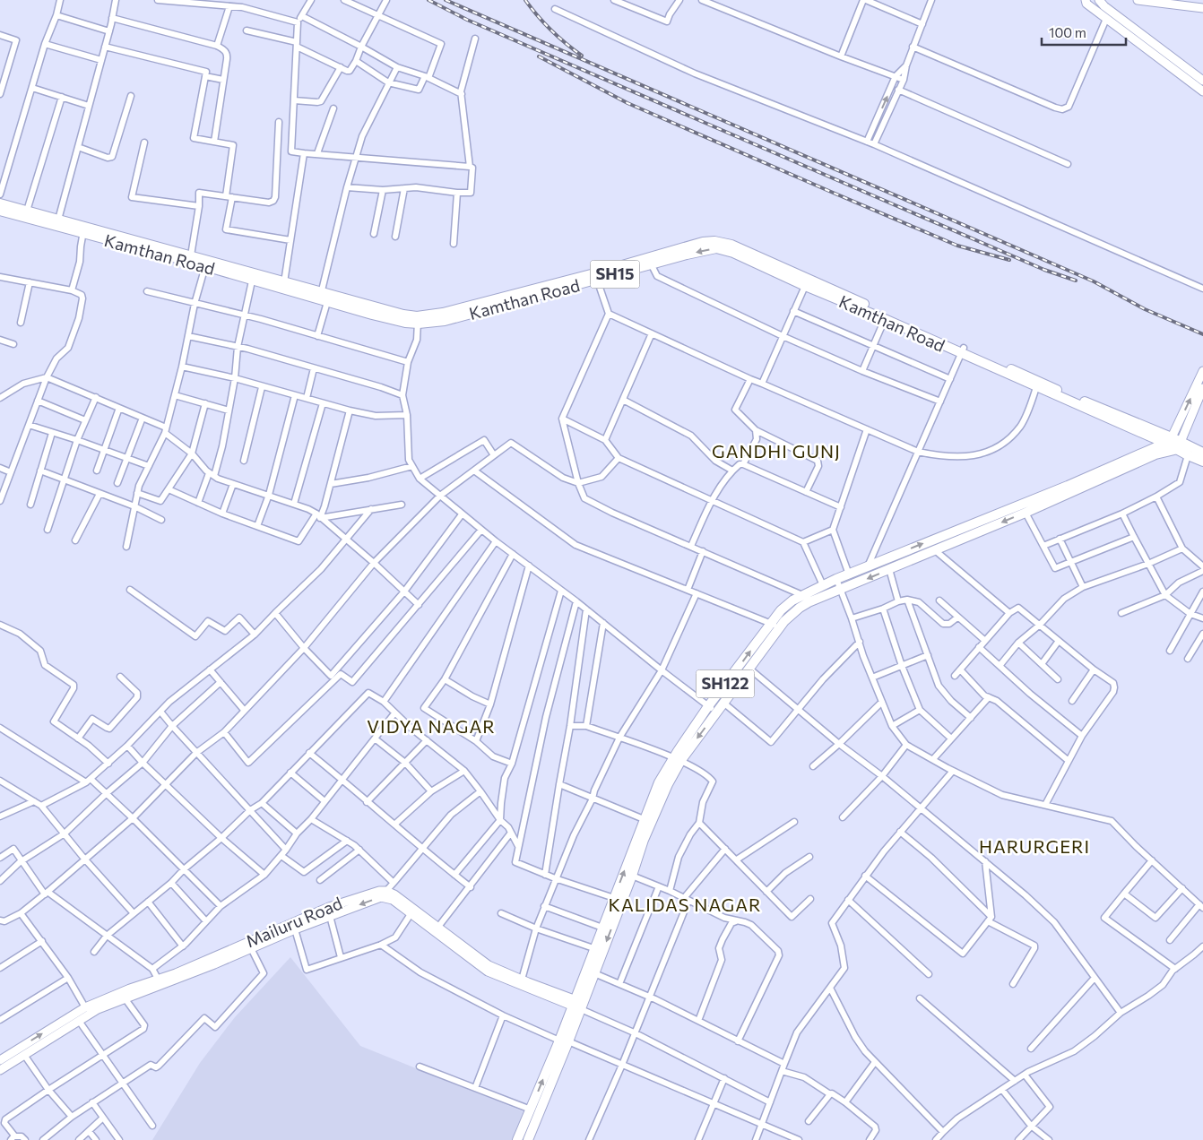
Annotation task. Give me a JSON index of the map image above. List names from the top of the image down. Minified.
{"streets":{"main road":["Kamthan Road","SH15","SH122"],"street":["Mailuru Road"]},"crossings":[["Kamthan Road","SH122"]],"districts":["GANDHI GUNJ","VIDYA NAGAR","HARURGERI","KALIDAS NAGAR"],"scale_bar":"100 m"}
